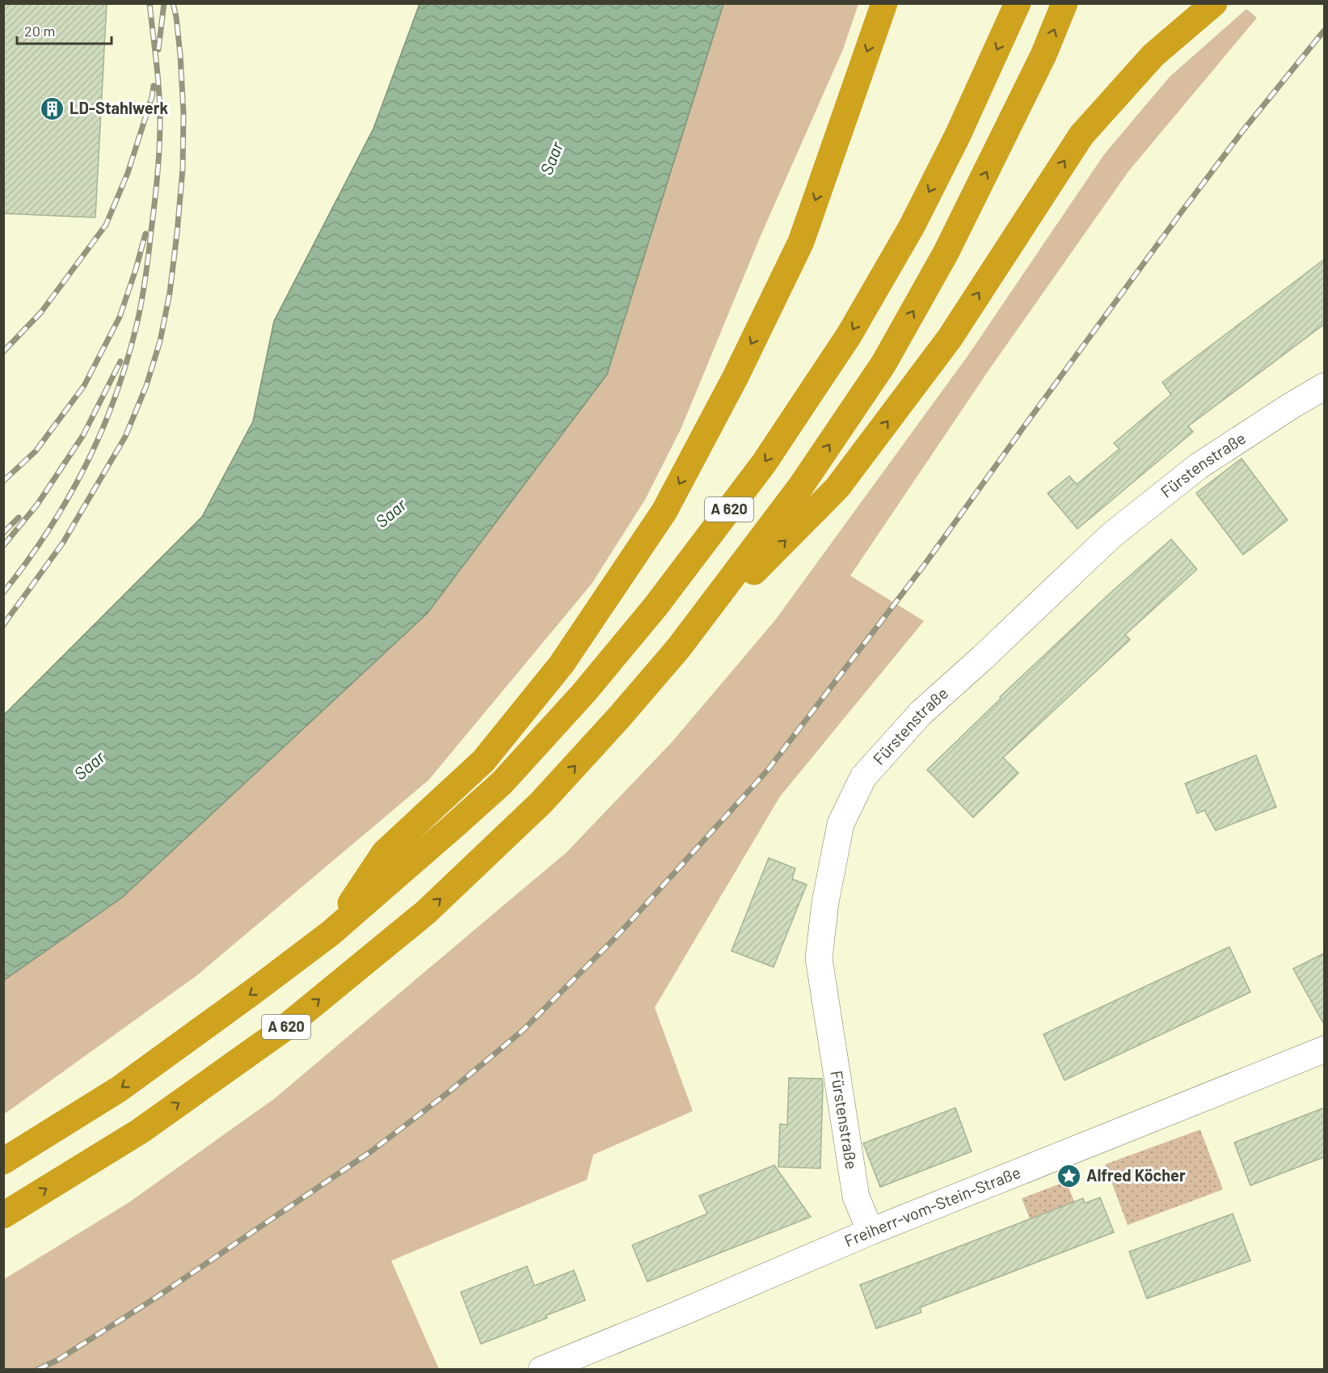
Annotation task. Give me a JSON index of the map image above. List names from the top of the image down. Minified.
{"streets":{"highway":["A 620"],"street":["Fürstenstraße","Freiherr-vom-Stein-Straße"]},"crossings":[["Fürstenstraße","Freiherr-vom-Stein-Straße"]],"water":["Saar"],"places":{"building":["LD-Stahlwerk"],"place":["Alfred Köcher"]},"scale_bar":"20 m"}
